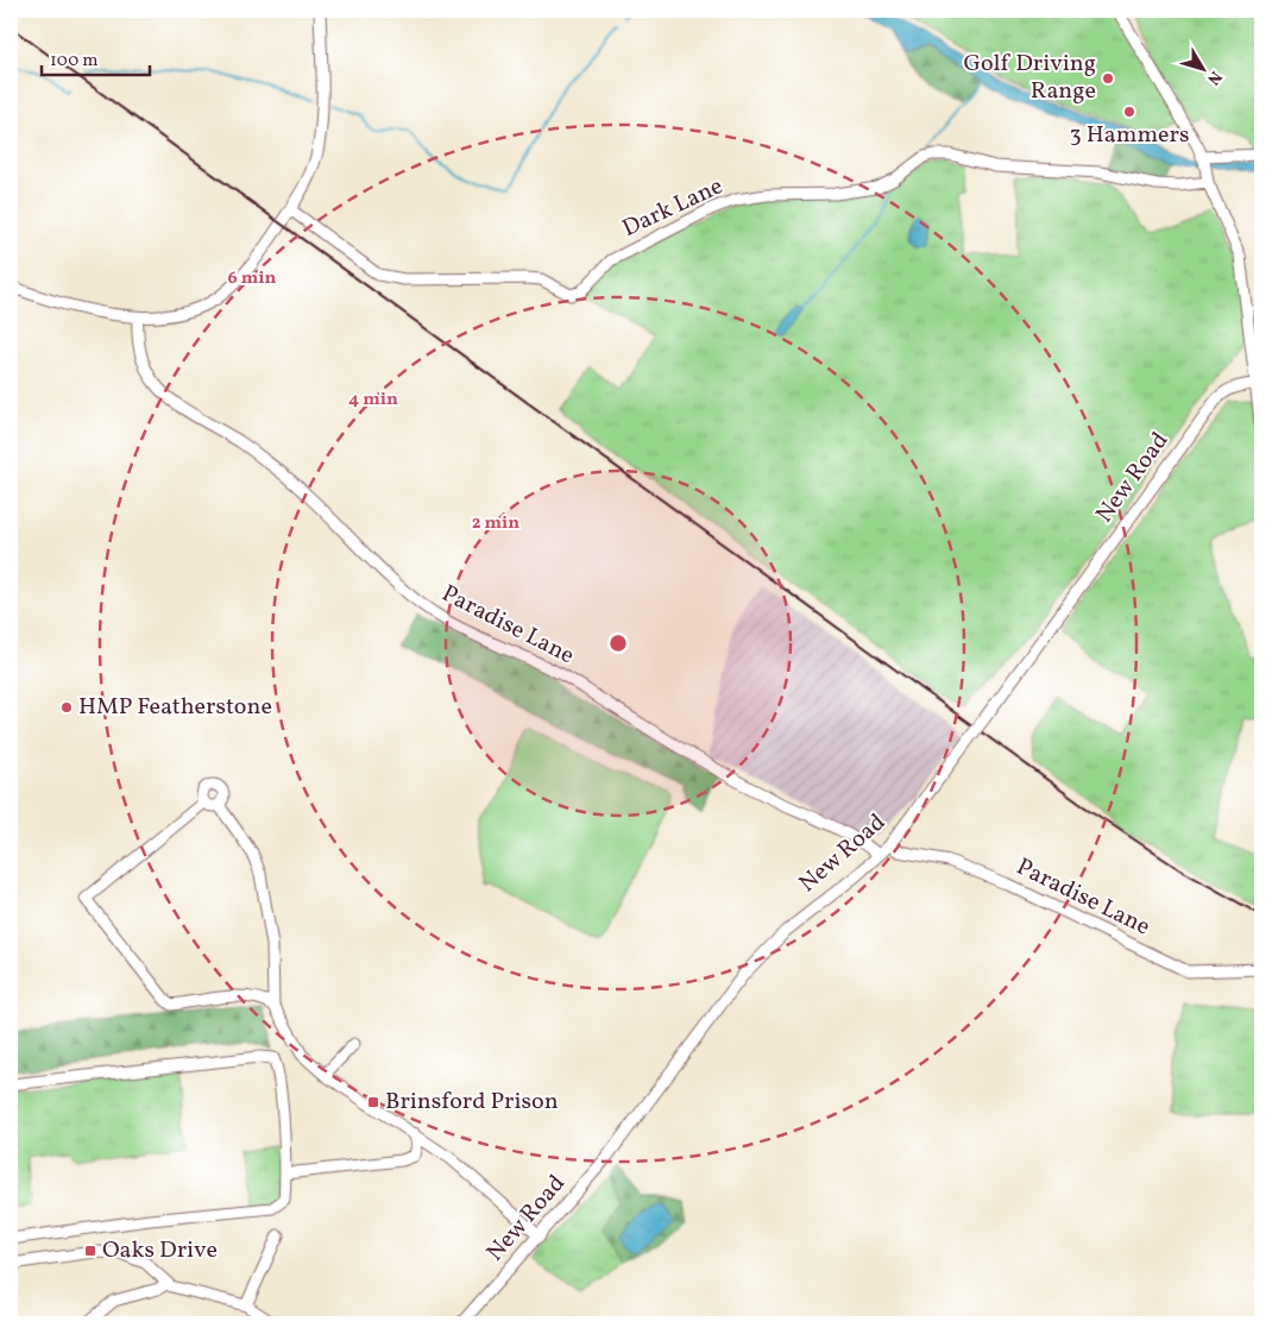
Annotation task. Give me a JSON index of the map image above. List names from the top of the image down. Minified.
{"streets":{"street":["Dark Lane","New Road","Paradise Lane"]},"crossings":[["New Road","Paradise Lane"]],"places":{"other":["Golf Driving Range","3 Hammers","HMP Featherstone"],"transit":["Brinsford Prison","Oaks Drive"]},"scale_bar":"100 m","north":"bottom right","rings":["6 min","4 min","2 min"]}
